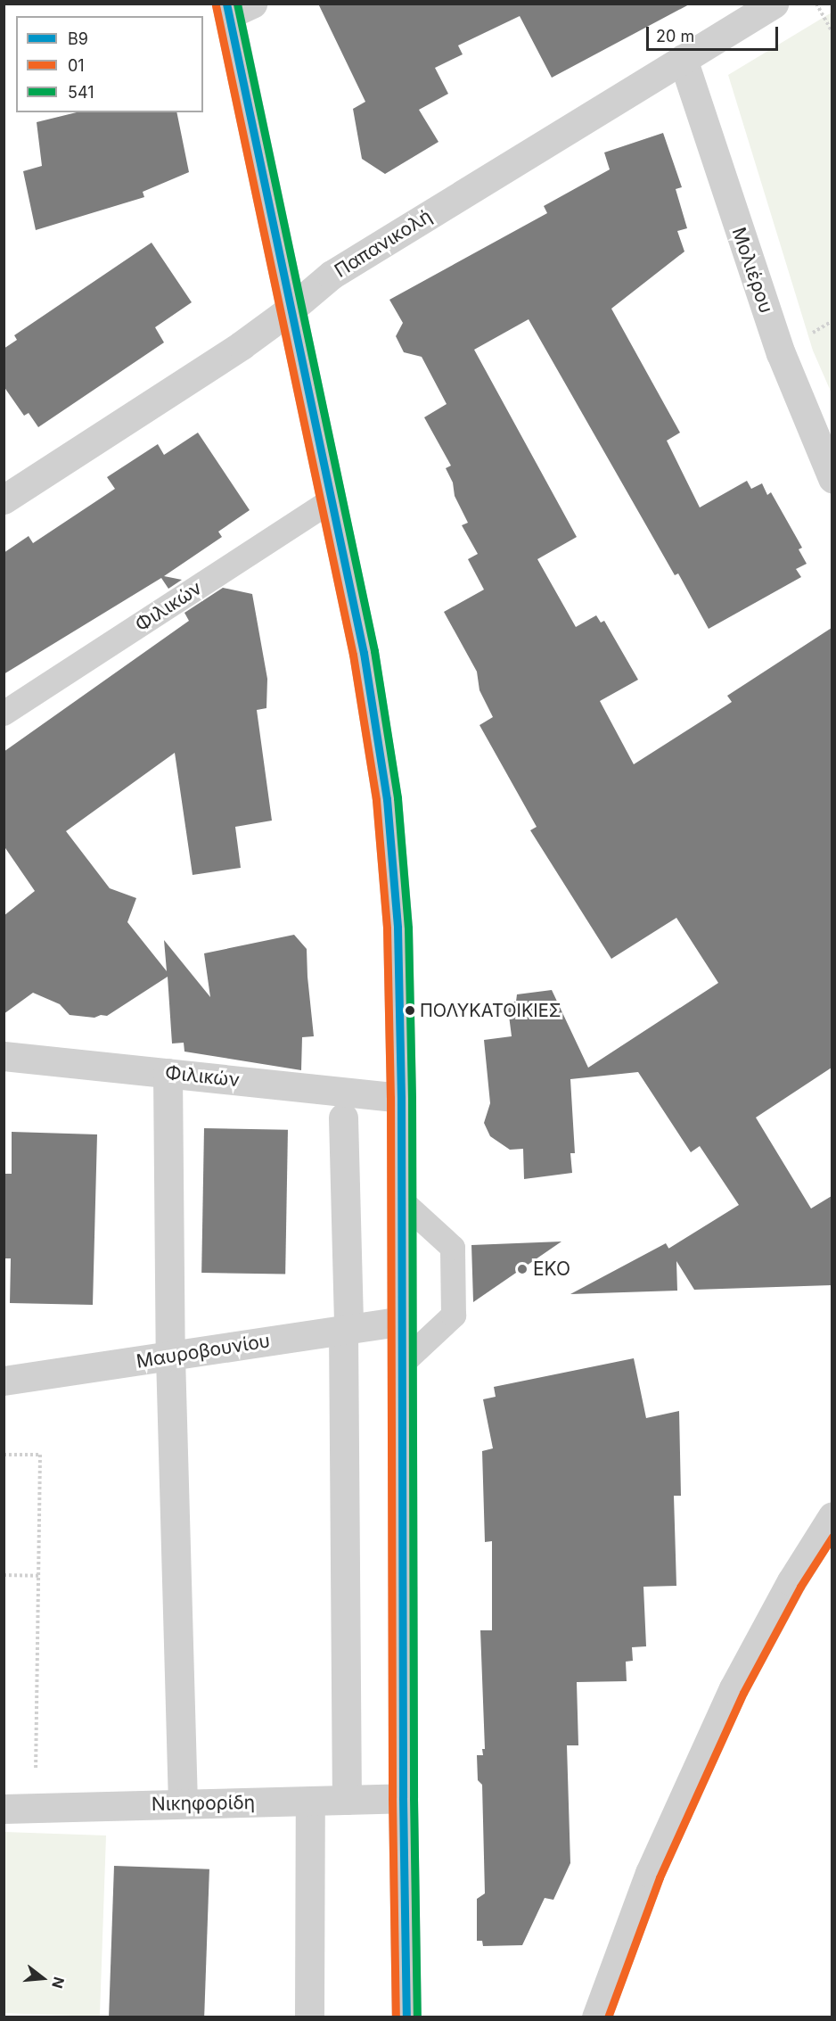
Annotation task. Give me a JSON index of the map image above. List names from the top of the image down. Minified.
{"streets":{"street":["Παπανικολή","Μολιέρου","Φιλικών","Μαυροβουνίου","Νικηφορίδη"]},"crossings":[["Παπανικολή","Μολιέρου"]],"places":["ΠΟΛΥΚΑΤΟΙΚΙΕΣ","EKO"],"lines":["transit line Β9","transit line 541","transit line 01"],"legend":["Β9","01","541"],"scale_bar":"20 m","north":"right"}
